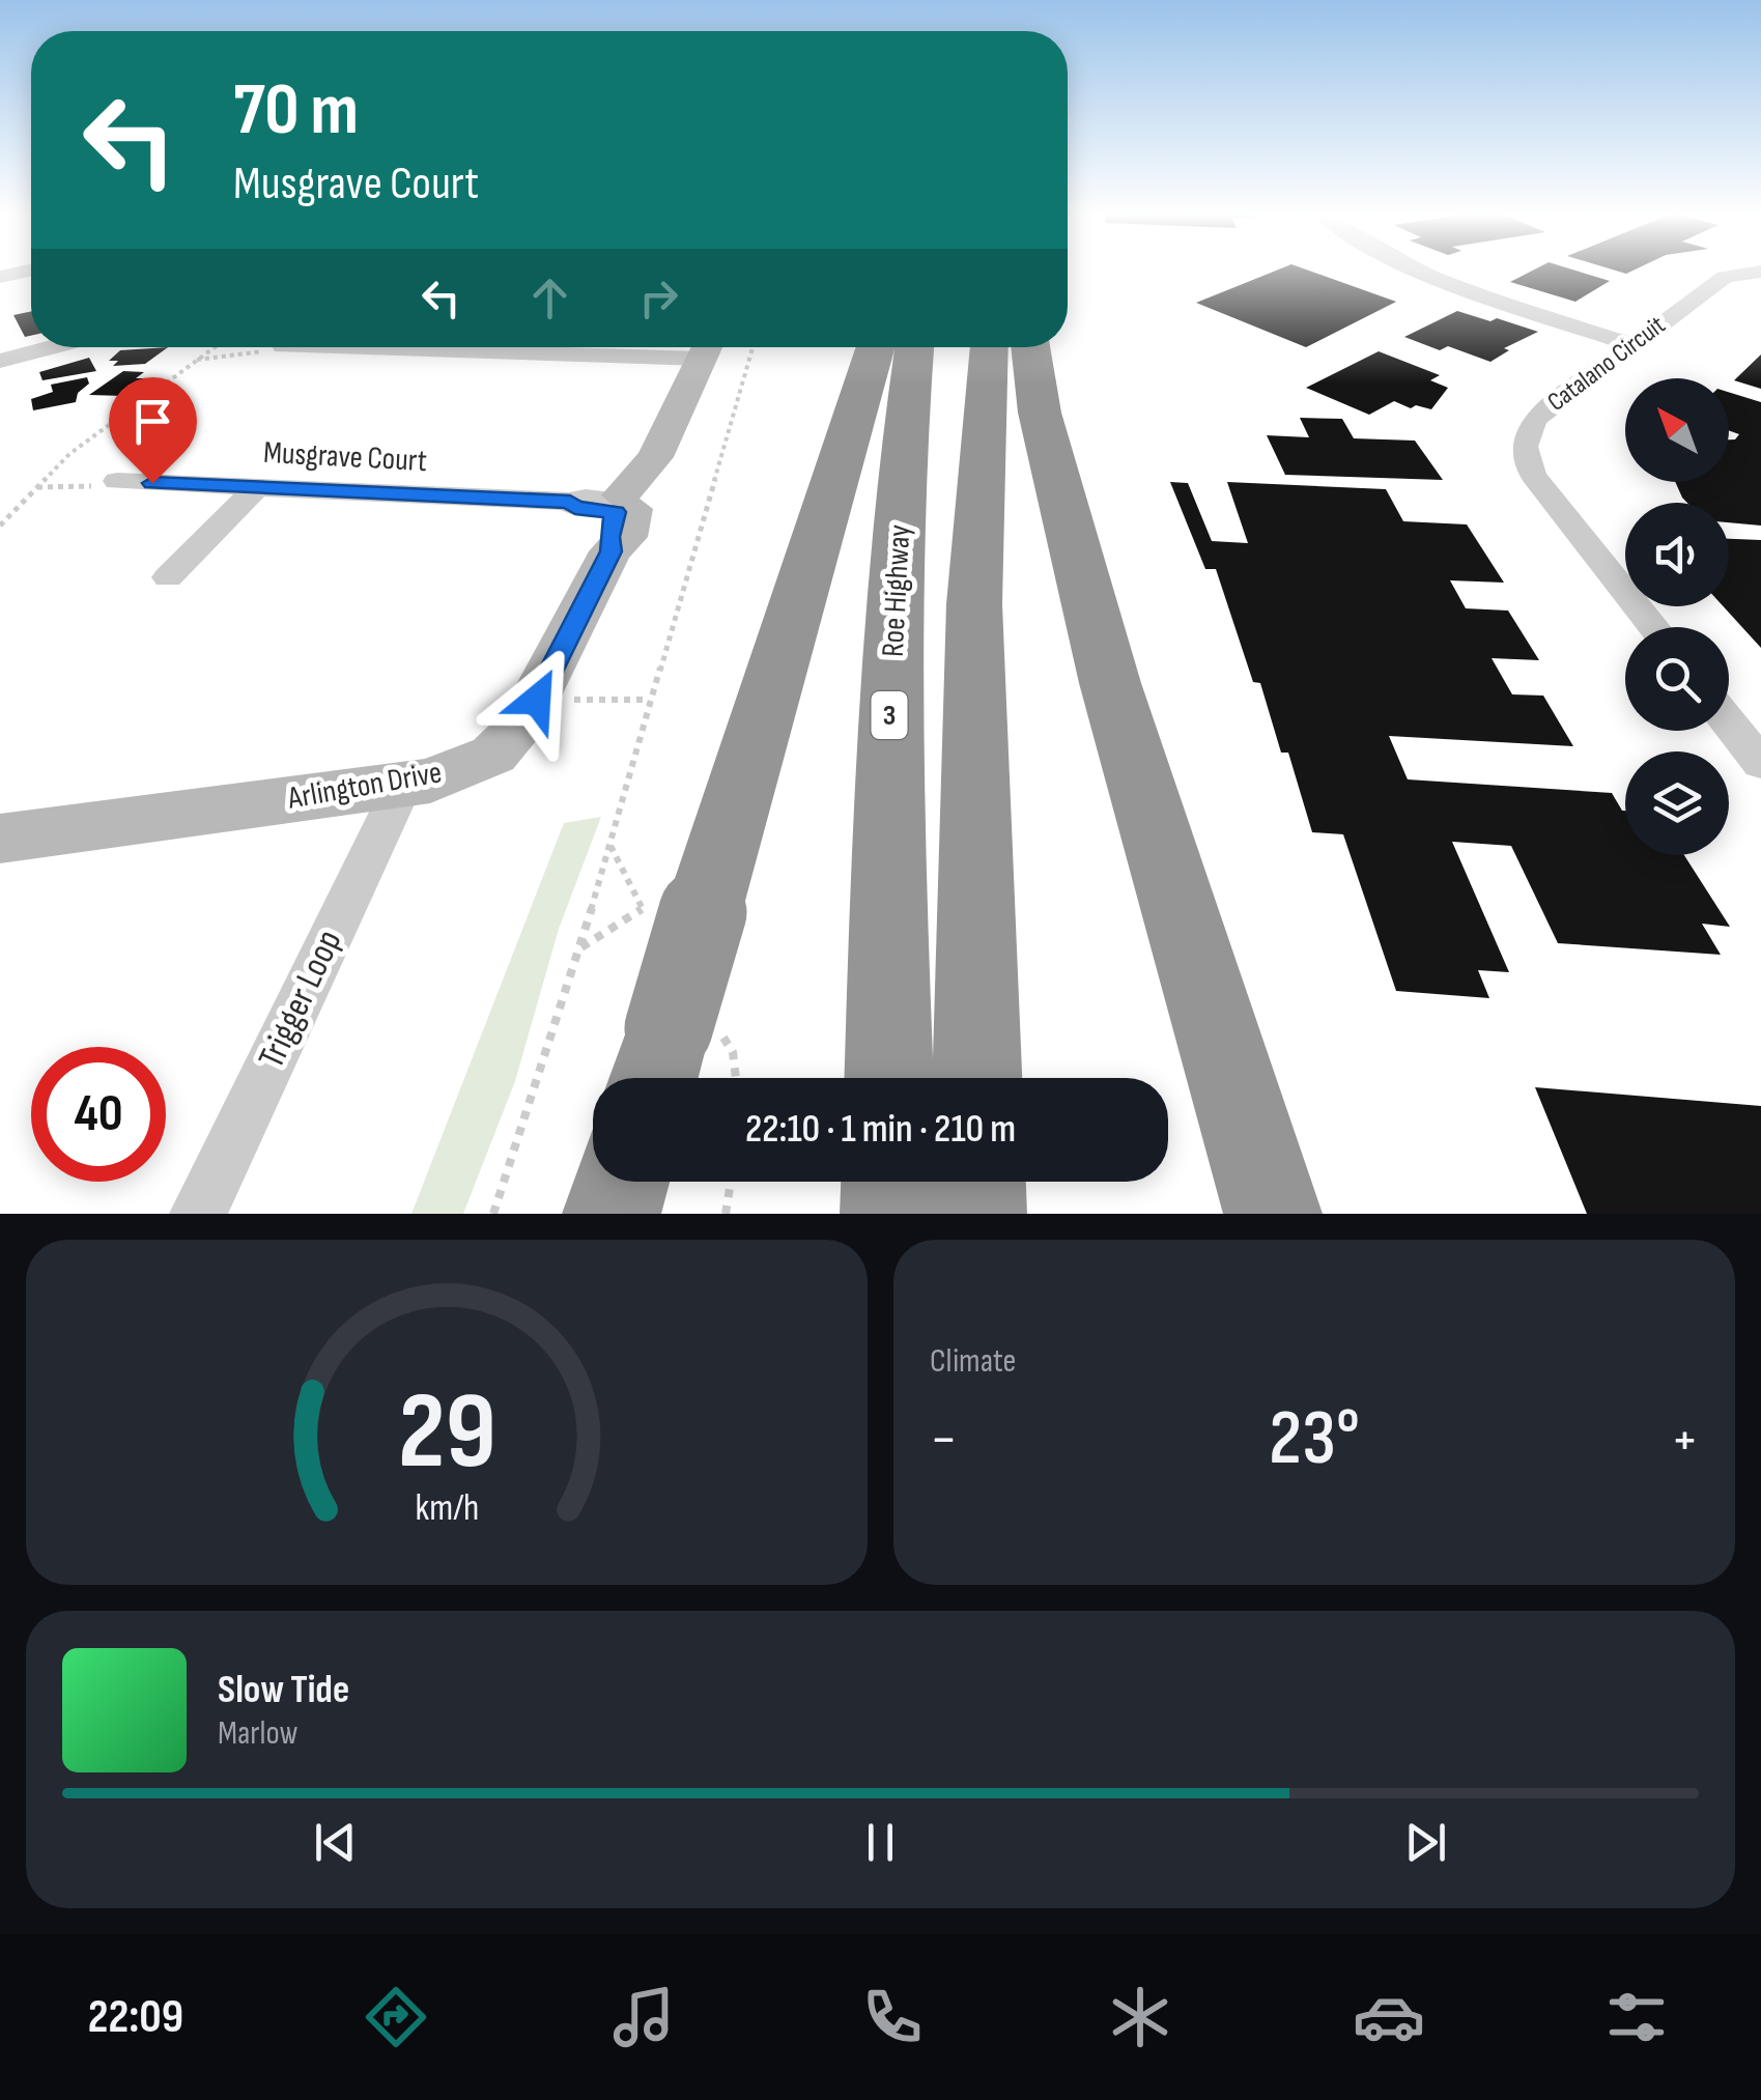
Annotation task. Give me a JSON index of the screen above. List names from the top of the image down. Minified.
{"streets":{"highway":["Roe Highway","3"],"street":["Catalano Circuit","Musgrave Court","Arlington Drive","Trigger Loop"]},"crossings":[["Musgrave Court","Arlington Drive"],["Arlington Drive","Trigger Loop"]],"north":"top left","page":{"turn":["70 m","Musgrave Court"],"limit":"40","trip":"22:10 · 1 min · 210 m","tile":"Climate","heat":["−","23°","+"],"song":["Slow Tide","Marlow"],"tabs":"22:09","gauge":["29","km/h"]}}
